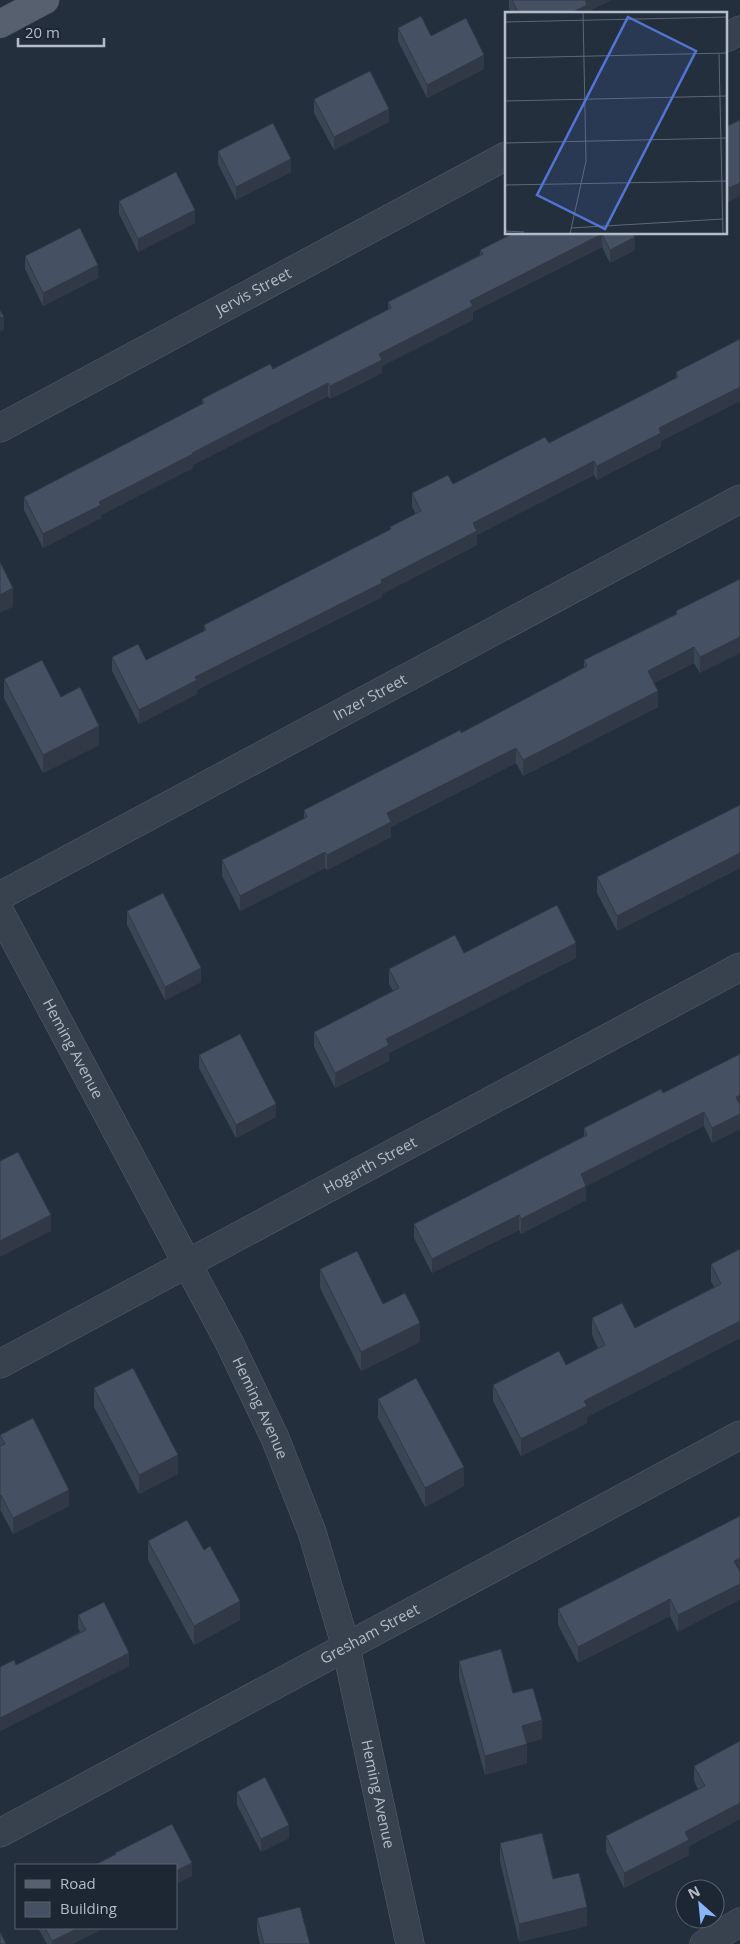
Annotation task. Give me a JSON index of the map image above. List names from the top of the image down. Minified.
{"streets":{"street":["Jervis Street","Inzer Street","Heming Avenue","Hogarth Street","Gresham Street"]},"crossings":[["Heming Avenue","Hogarth Street"],["Heming Avenue","Gresham Street"]],"legend":["Road","Building"],"scale_bar":"20 m","north":"top left"}
